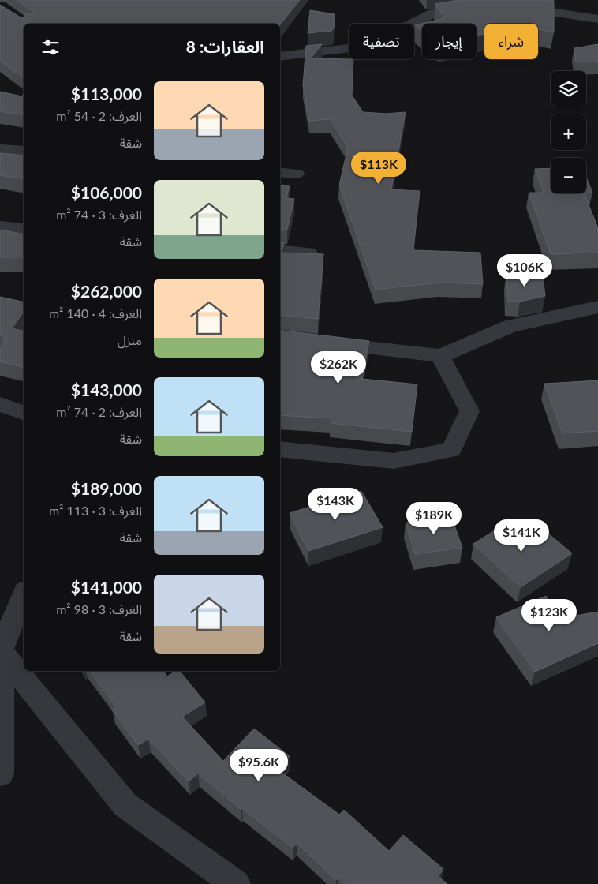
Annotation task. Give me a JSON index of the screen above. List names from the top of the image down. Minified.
{"page":{"chip":["شراء","إيجار","تصفية"],"heading":"العقارات: 8","map_buttons":["+","−"],"list":[{"name":"$113,000","note":"الغرف: 2 · 54 m² · شقة"},{"name":"$106,000","note":"الغرف: 3 · 74 m² · شقة"},{"name":"$262,000","note":"الغرف: 4 · 140 m² · منزل"},{"name":"$143,000","note":"الغرف: 2 · 74 m² · شقة"},{"name":"$189,000","note":"الغرف: 3 · 113 m² · شقة"},{"name":"$141,000","note":"الغرف: 3 · 98 m² · شقة"}],"price":["$113K","$106K","$262K","$143K","$189K","$141K","$123K","$95.6K"]}}
